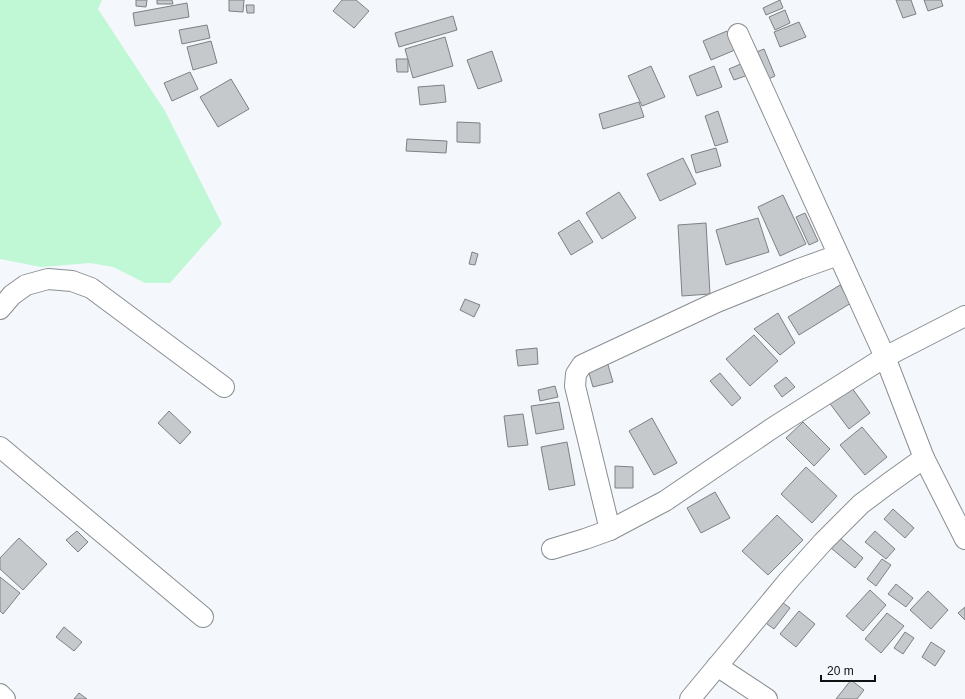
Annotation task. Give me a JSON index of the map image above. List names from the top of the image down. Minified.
{"scale_bar":"20 m"}
